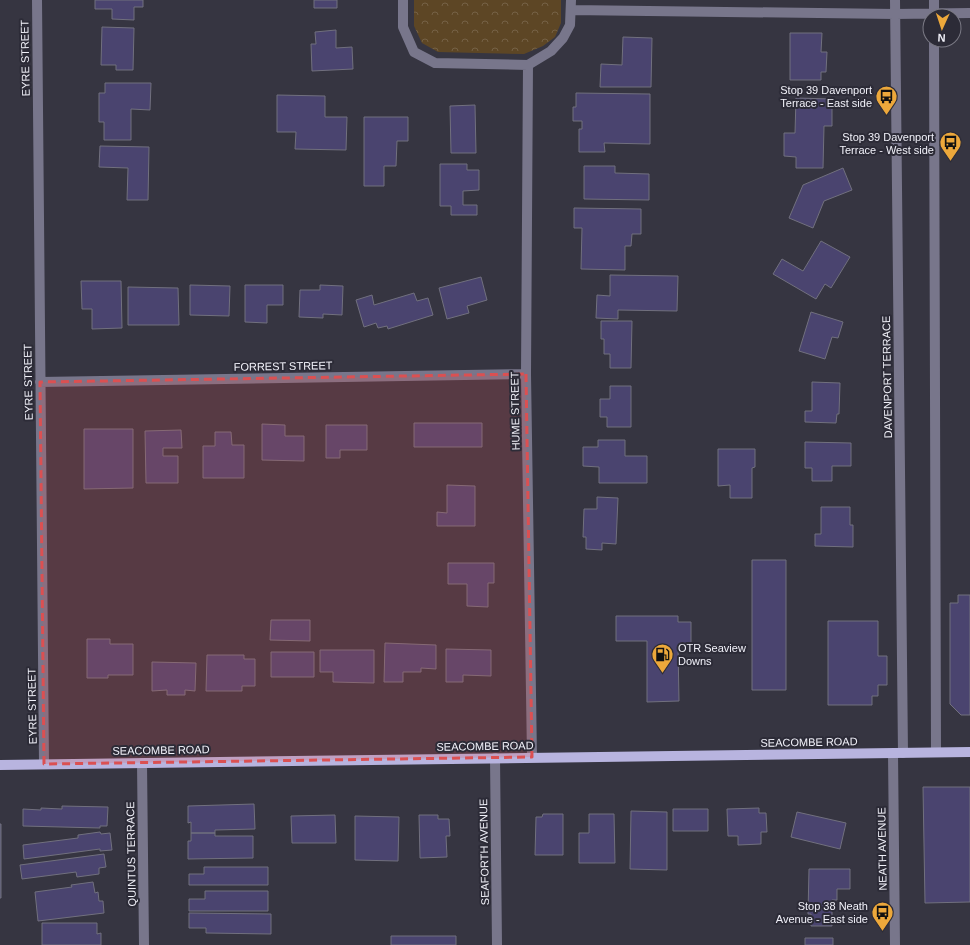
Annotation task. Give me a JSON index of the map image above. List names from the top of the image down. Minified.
{"streets":{"main road":["SEACOMBE ROAD"],"street":["EYRE STREET","FORREST STREET","DAVENPORT TERRACE","HUME STREET","NEATH AVENUE","SEAFORTH AVENUE","QUINTUS TERRACE"]},"crossings":[["EYRE STREET","FORREST STREET"],["EYRE STREET","SEACOMBE ROAD"],["FORREST STREET","HUME STREET"],["DAVENPORT TERRACE","SEACOMBE ROAD"],["HUME STREET","SEACOMBE ROAD"],["SEACOMBE ROAD","NEATH AVENUE"],["SEACOMBE ROAD","SEAFORTH AVENUE"],["SEACOMBE ROAD","QUINTUS TERRACE"]],"places":{"bus stop":["Stop 39 Davenport Terrace - East side","Stop 39 Davenport Terrace - West side","Stop 38 Neath Avenue - East side"],"fuel station":["OTR Seaview Downs"]},"north":"bottom"}
